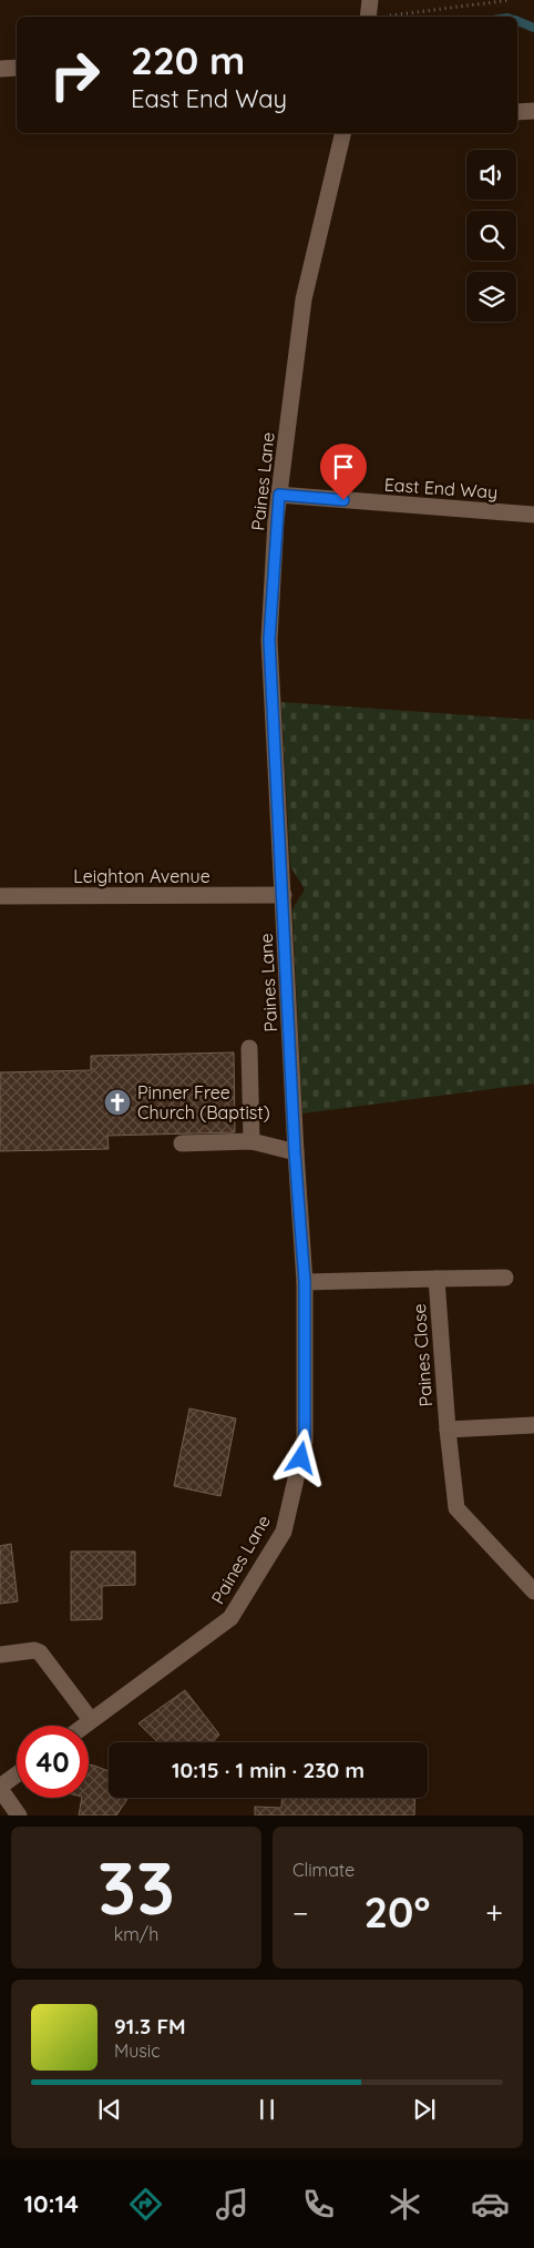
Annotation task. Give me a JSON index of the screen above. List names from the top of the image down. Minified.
{"streets":{"street":["Paines Lane","East End Way","Leighton Avenue","Paines Close"]},"crossings":[["Paines Lane","East End Way"],["Paines Lane","Leighton Avenue"],["Paines Lane","Paines Close"]],"places":{"church":["Pinner Free Church (Baptist)"]},"page":{"turn":["220 m","East End Way"],"limit":"40","trip":"10:15 · 1 min · 230 m","tile":[["33","km/h"],"Climate"],"heat":["−","20°","+"],"song":["91.3 FM","Music"],"tabs":"10:14"}}
